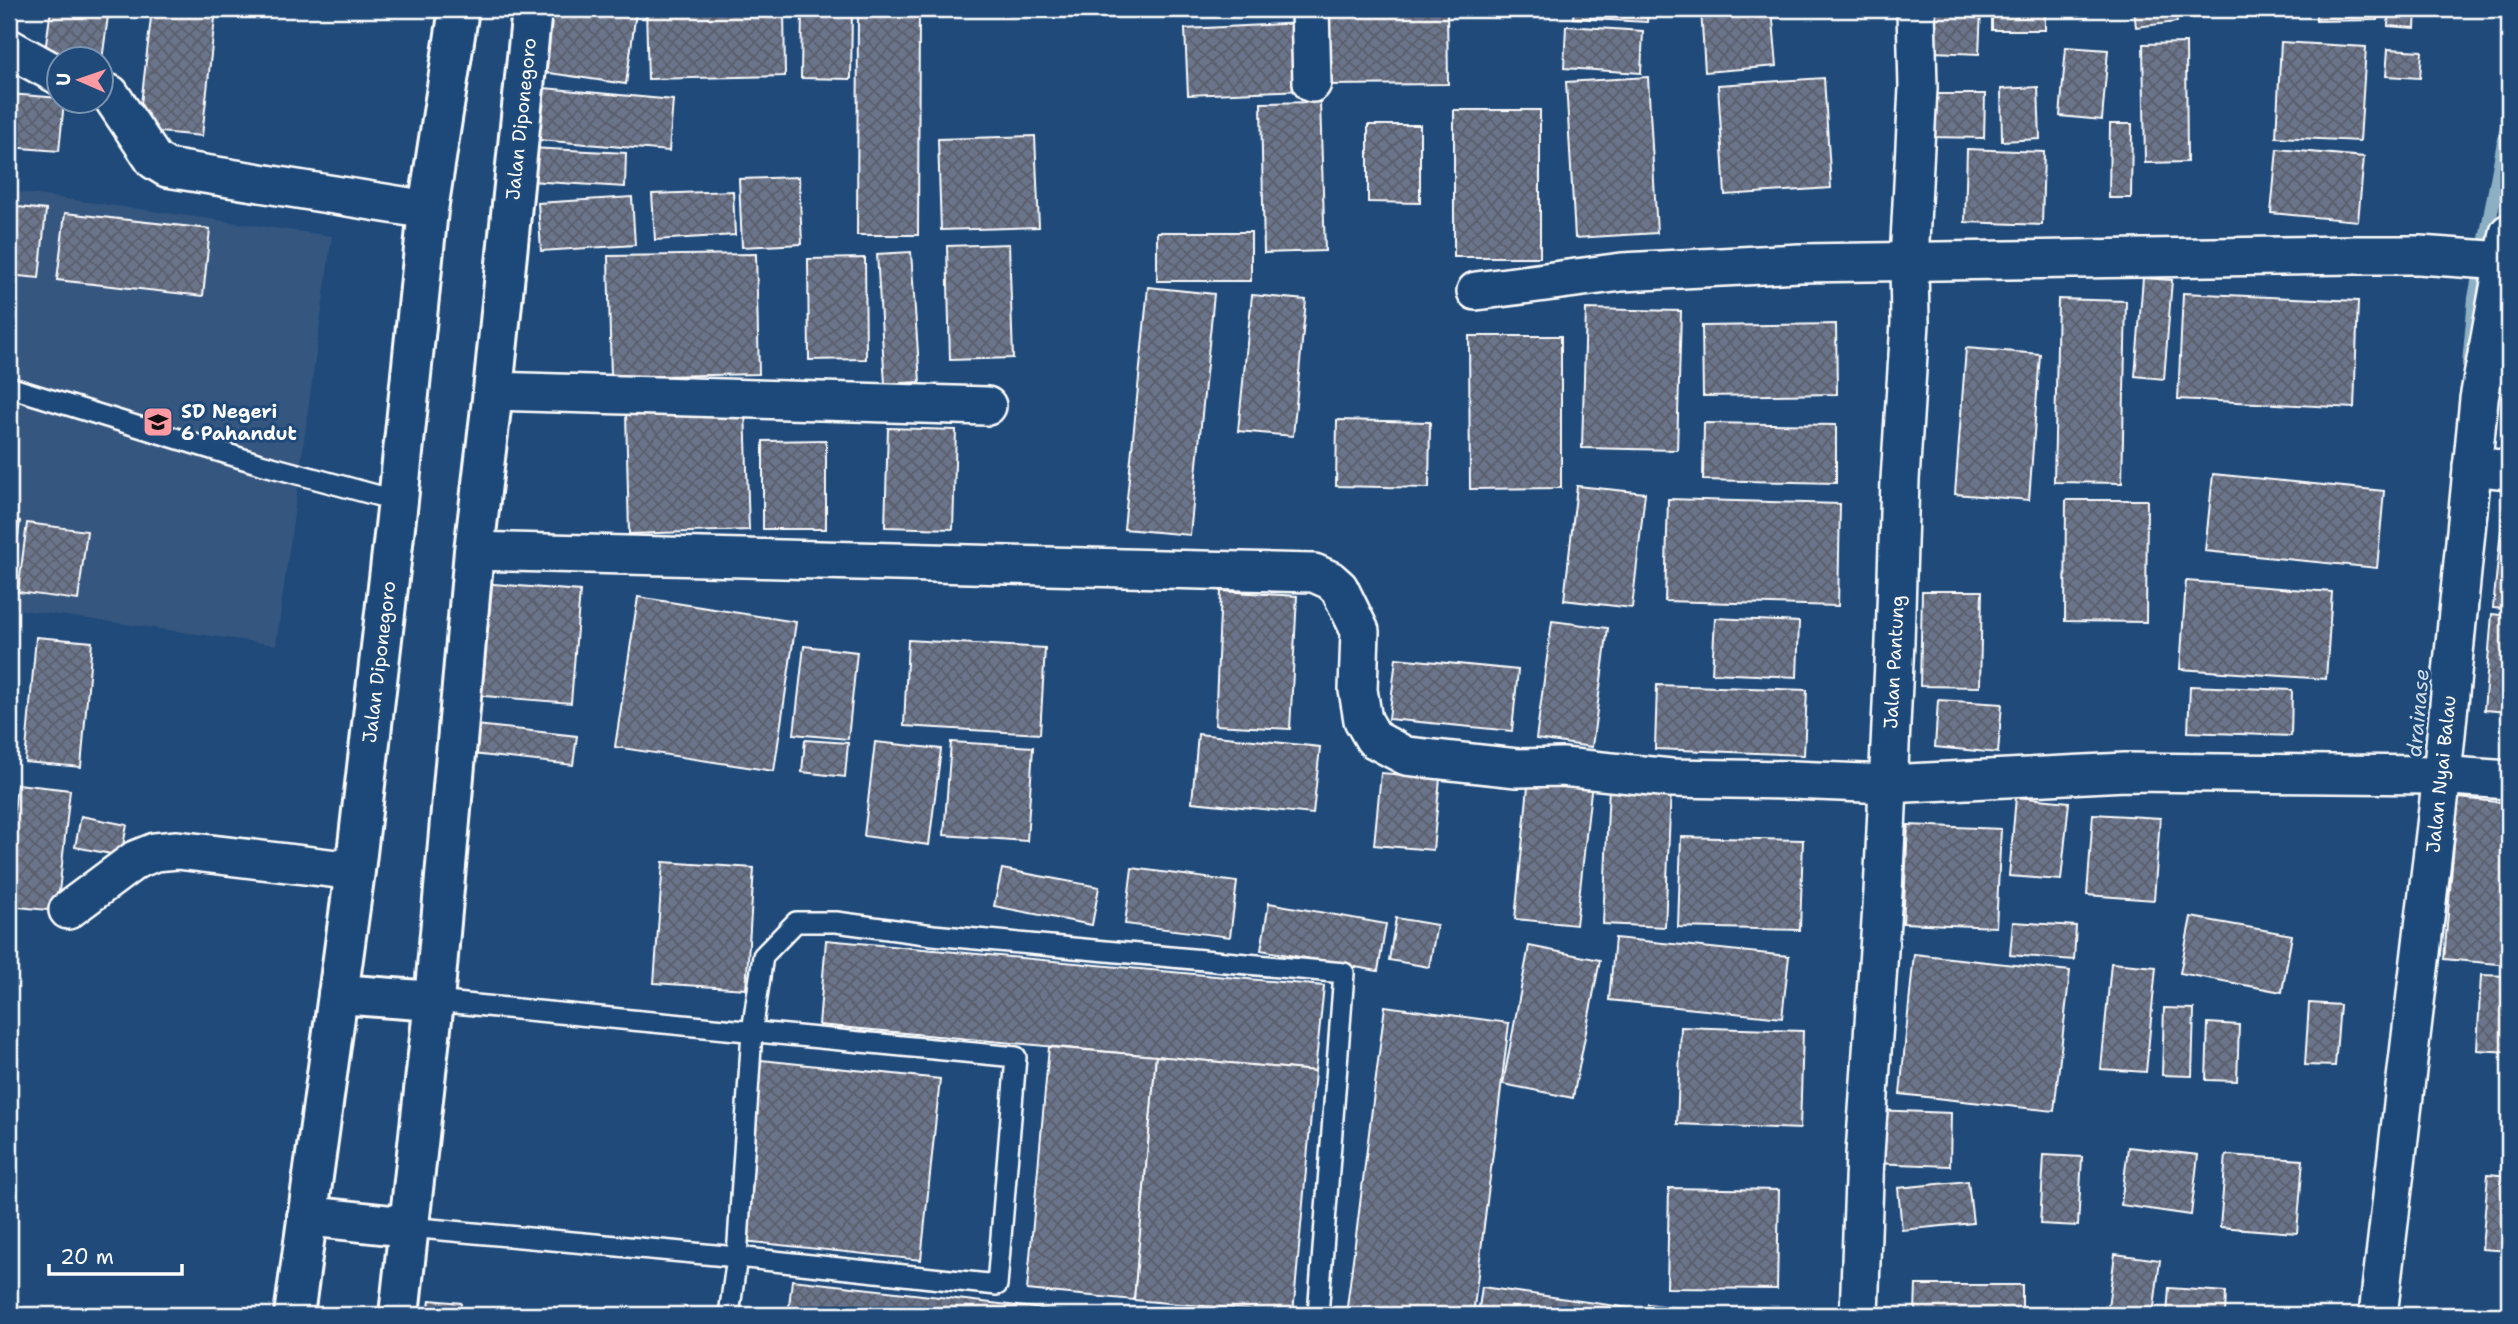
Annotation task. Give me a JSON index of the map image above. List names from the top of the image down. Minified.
{"streets":{"main road":["Jalan Diponegoro"],"street":["Jalan Pantung","Jalan Nyai Balau"]},"water":["drainase"],"places":{"school or university":["SD Negeri 6 Pahandut"]},"scale_bar":"20 m","north":"left"}
